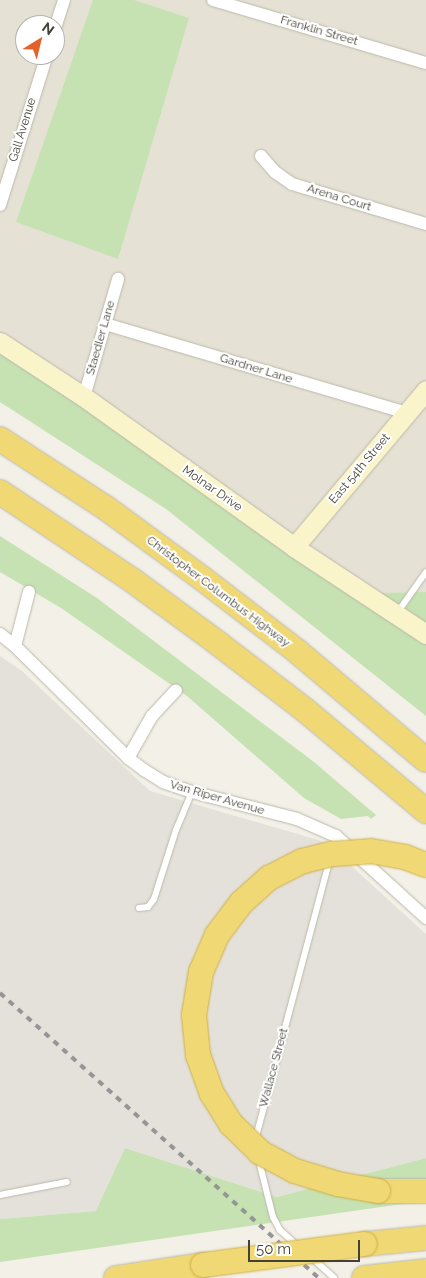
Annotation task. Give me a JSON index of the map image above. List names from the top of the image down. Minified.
{"streets":{"highway":["Christopher Columbus Highway"],"street":["Franklin Street","Gall Avenue","Arena Court","Staedler Lane","Gardner Lane","East 54th Street","Molnar Drive","Van Riper Avenue"],"lane":["Wallace Street"]},"crossings":[["Staedler Lane","Gardner Lane"],["Staedler Lane","Molnar Drive"],["Gardner Lane","East 54th Street"],["East 54th Street","Molnar Drive"],["Van Riper Avenue","Wallace Street"]],"scale_bar":"50 m","north":"top right"}
